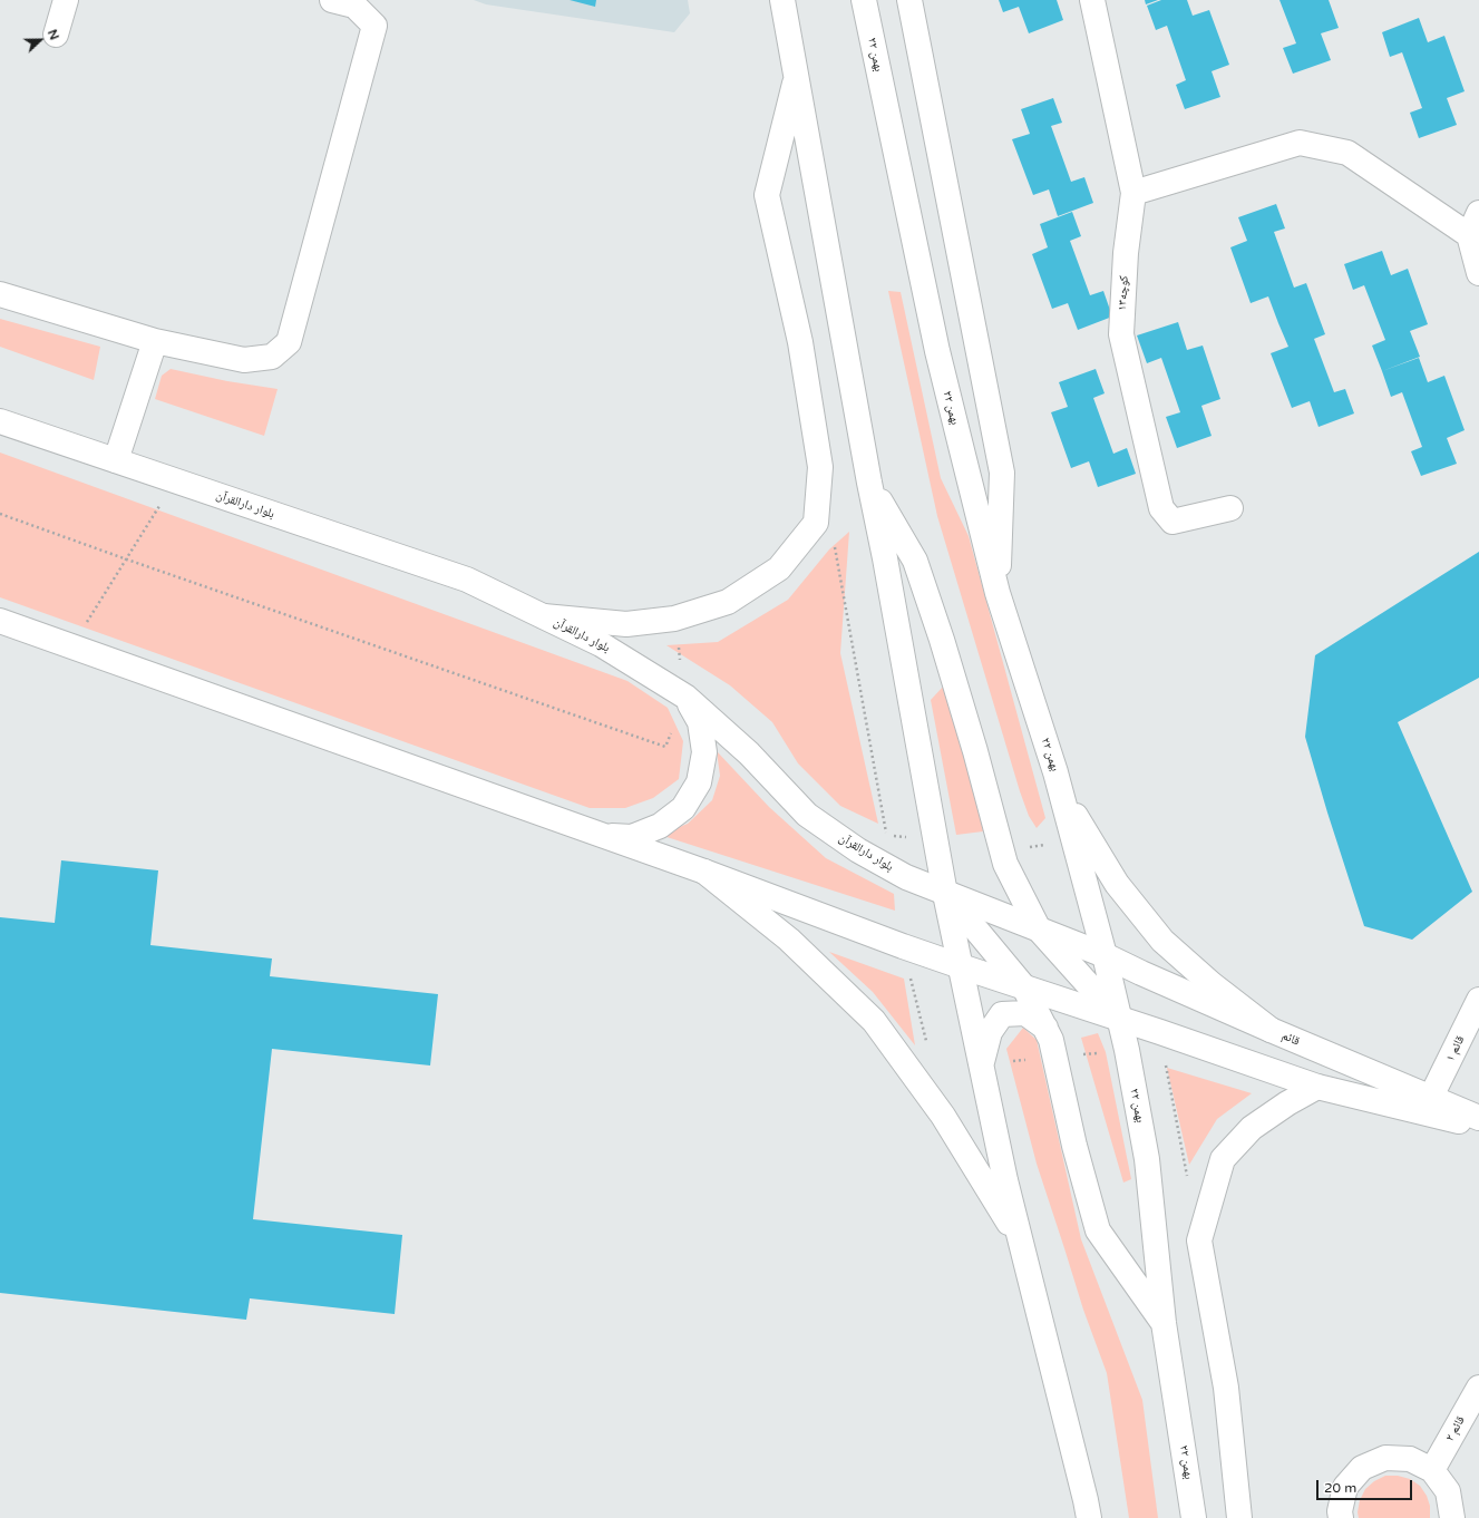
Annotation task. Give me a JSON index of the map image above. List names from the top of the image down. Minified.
{"streets":{"main road":["۲۲ بهمن","کوچه۱۳","بلوار دارالقرآن","قائم","قائم ۱","قائم ۲"]},"crossings":[["۲۲ بهمن","بلوار دارالقرآن"],["۲۲ بهمن","قائم"],["بلوار دارالقرآن","قائم"],["قائم","قائم ۱"]],"scale_bar":"20 m","north":"right"}
